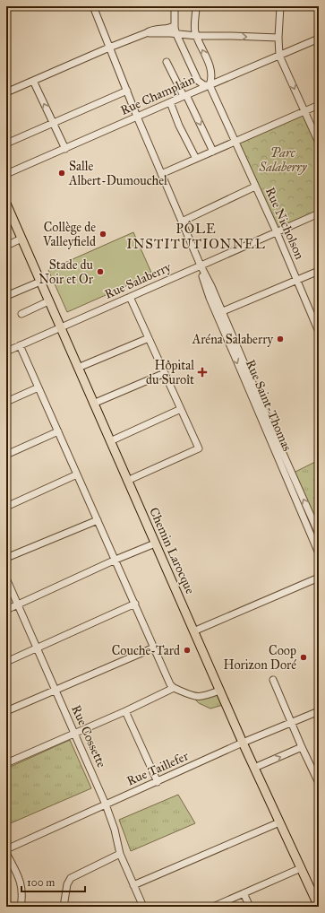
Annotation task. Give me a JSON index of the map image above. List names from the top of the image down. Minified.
{"streets":{"main road":["Chemin Larocque"],"street":["Rue Champlain","Rue Nicholson","Rue Salaberry","Rue Saint-Thomas","Rue Cossette","Rue Taillefer"]},"crossings":[["Rue Champlain","Rue Nicholson"],["Rue Champlain","Rue Saint-Thomas"],["Rue Nicholson","Rue Salaberry"],["Rue Salaberry","Rue Saint-Thomas"],["Rue Salaberry","Chemin Larocque"],["Chemin Larocque","Rue Taillefer"],["Rue Cossette","Rue Taillefer"]],"districts":["PÔLE INSTITUTIONNEL"],"parks":["Parc Salaberry"],"places":{"other":["Salle Albert-Dumouchel","Collège de Valleyfield","Stade du Noir et Or","Aréna Salaberry","Couche-Tard","Coop Horizon Doré"],"health":["Hôpital du Suroît"]},"scale_bar":"100 m"}
